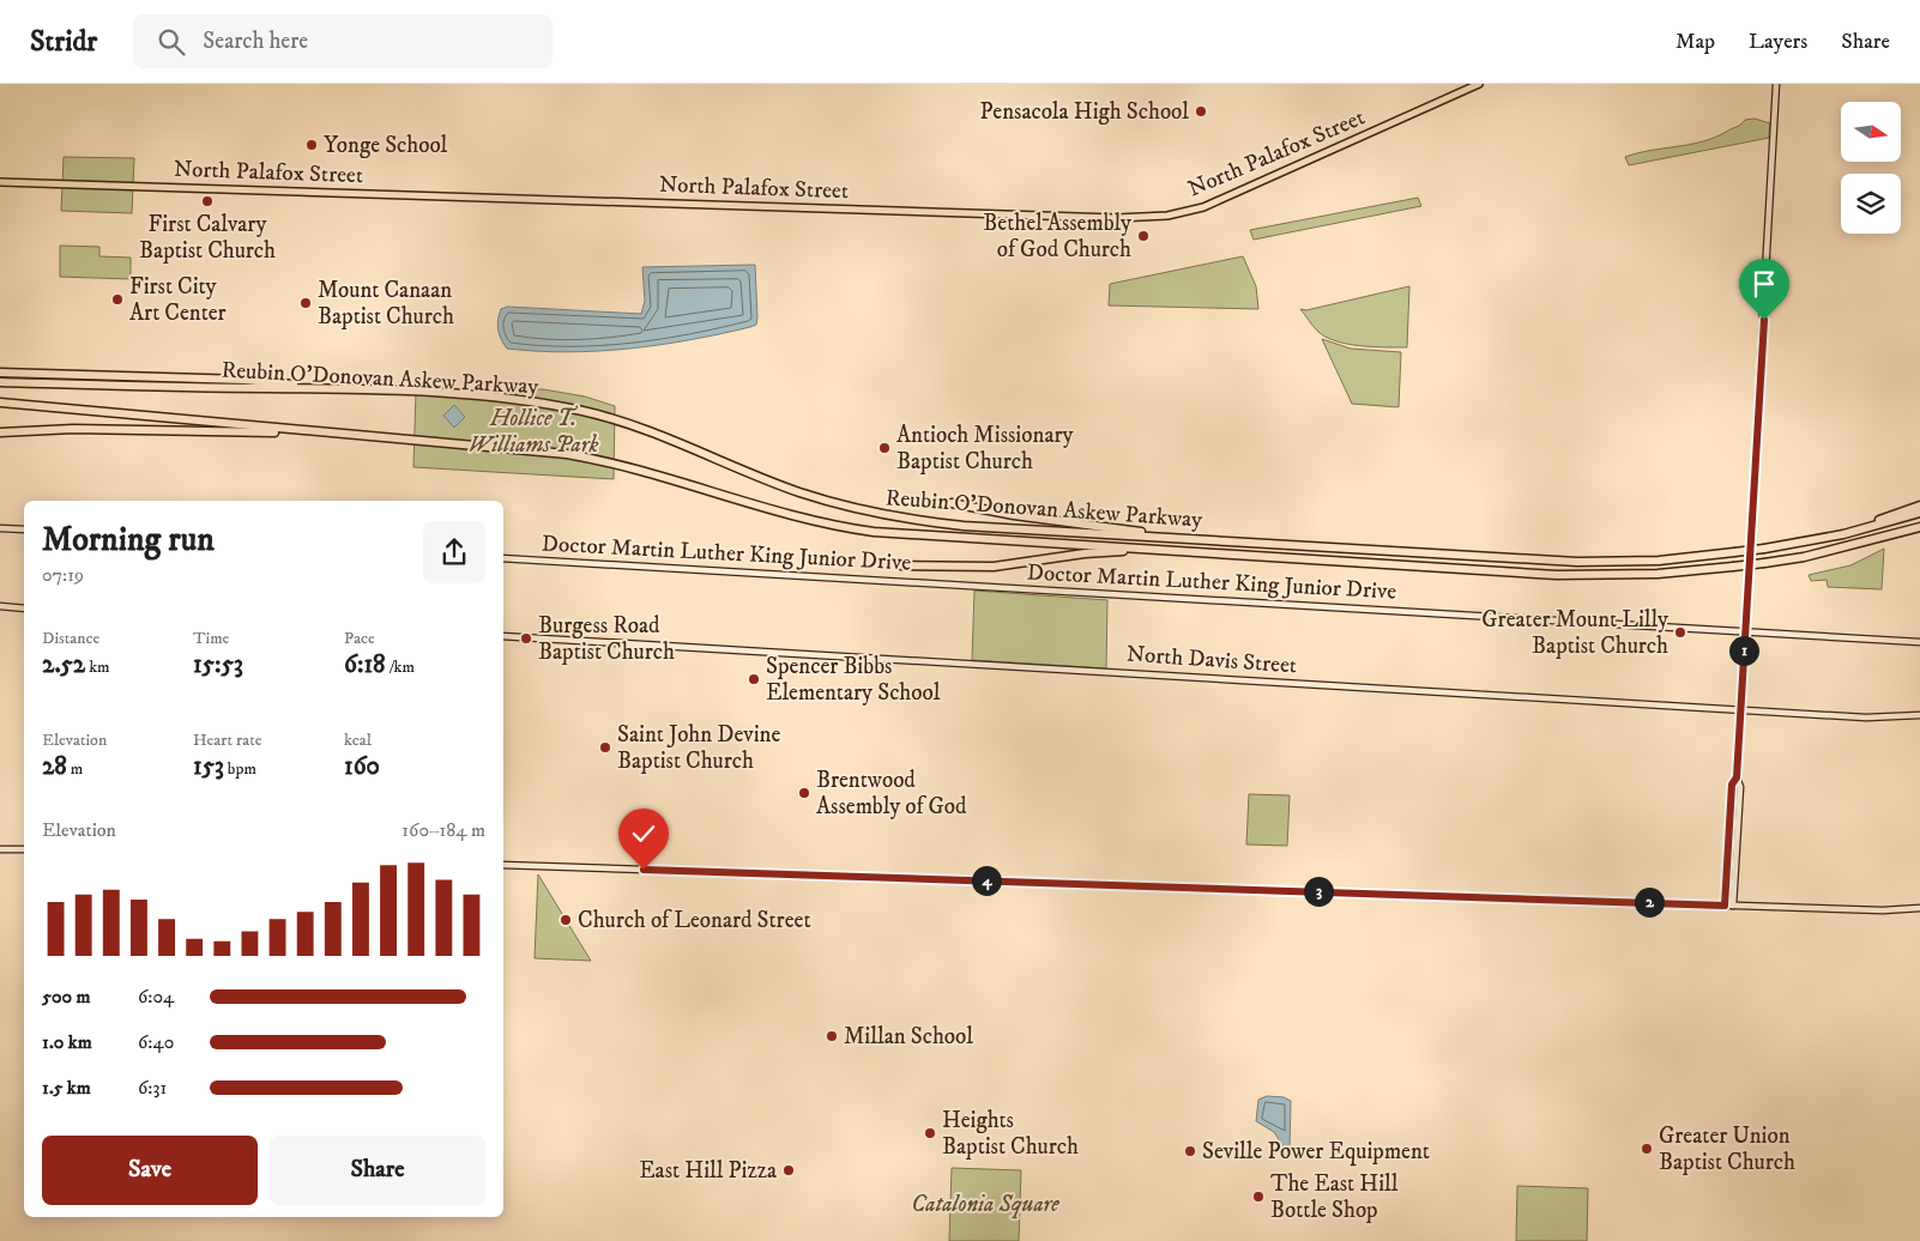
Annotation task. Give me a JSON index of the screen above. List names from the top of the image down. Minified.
{"streets":{"highway":["Reubin O'Donovan Askew Parkway"],"main road":["North Palafox Street","Doctor Martin Luther King Junior Drive","North Davis Street"]},"parks":["Hollice T. Williams Park","Catalonia Square"],"places":["Pensacola High School","Yonge School","First Calvary Baptist Church","Bethel Assembly of God Church","First City Art Center","Mount Canaan Baptist Church","Antioch Missionary Baptist Church","Greater Mount Lilly Baptist Church","Burgess Road Baptist Church","Spencer Bibbs Elementary School","Saint John Devine Baptist Church","Brentwood Assembly of God","Church of Leonard Street","Millan School","Heights Baptist Church","Greater Union Baptist Church","Seville Power Equipment","East Hill Pizza","The East Hill Bottle Shop"],"north":"right","page":{"header":"Stridr","search":"Search here","nav":["Map","Layers","Share"],"heading":["Morning run","07:19"],"stats":[["Distance","2.52 km"],["Time","15:53"],["Pace","6:18 /km"],["Elevation","28 m"],["Heart rate","153 bpm"],["kcal","160"]],"pins":["1","4","3","2"],"chart":["Elevation","160–184 m"],"list":[{"name":"500 m","note":"6:04"},{"name":"1.0 km","note":"6:40"},{"name":"1.5 km","note":"6:31"}],"buttons":["Save","Share"]}}
